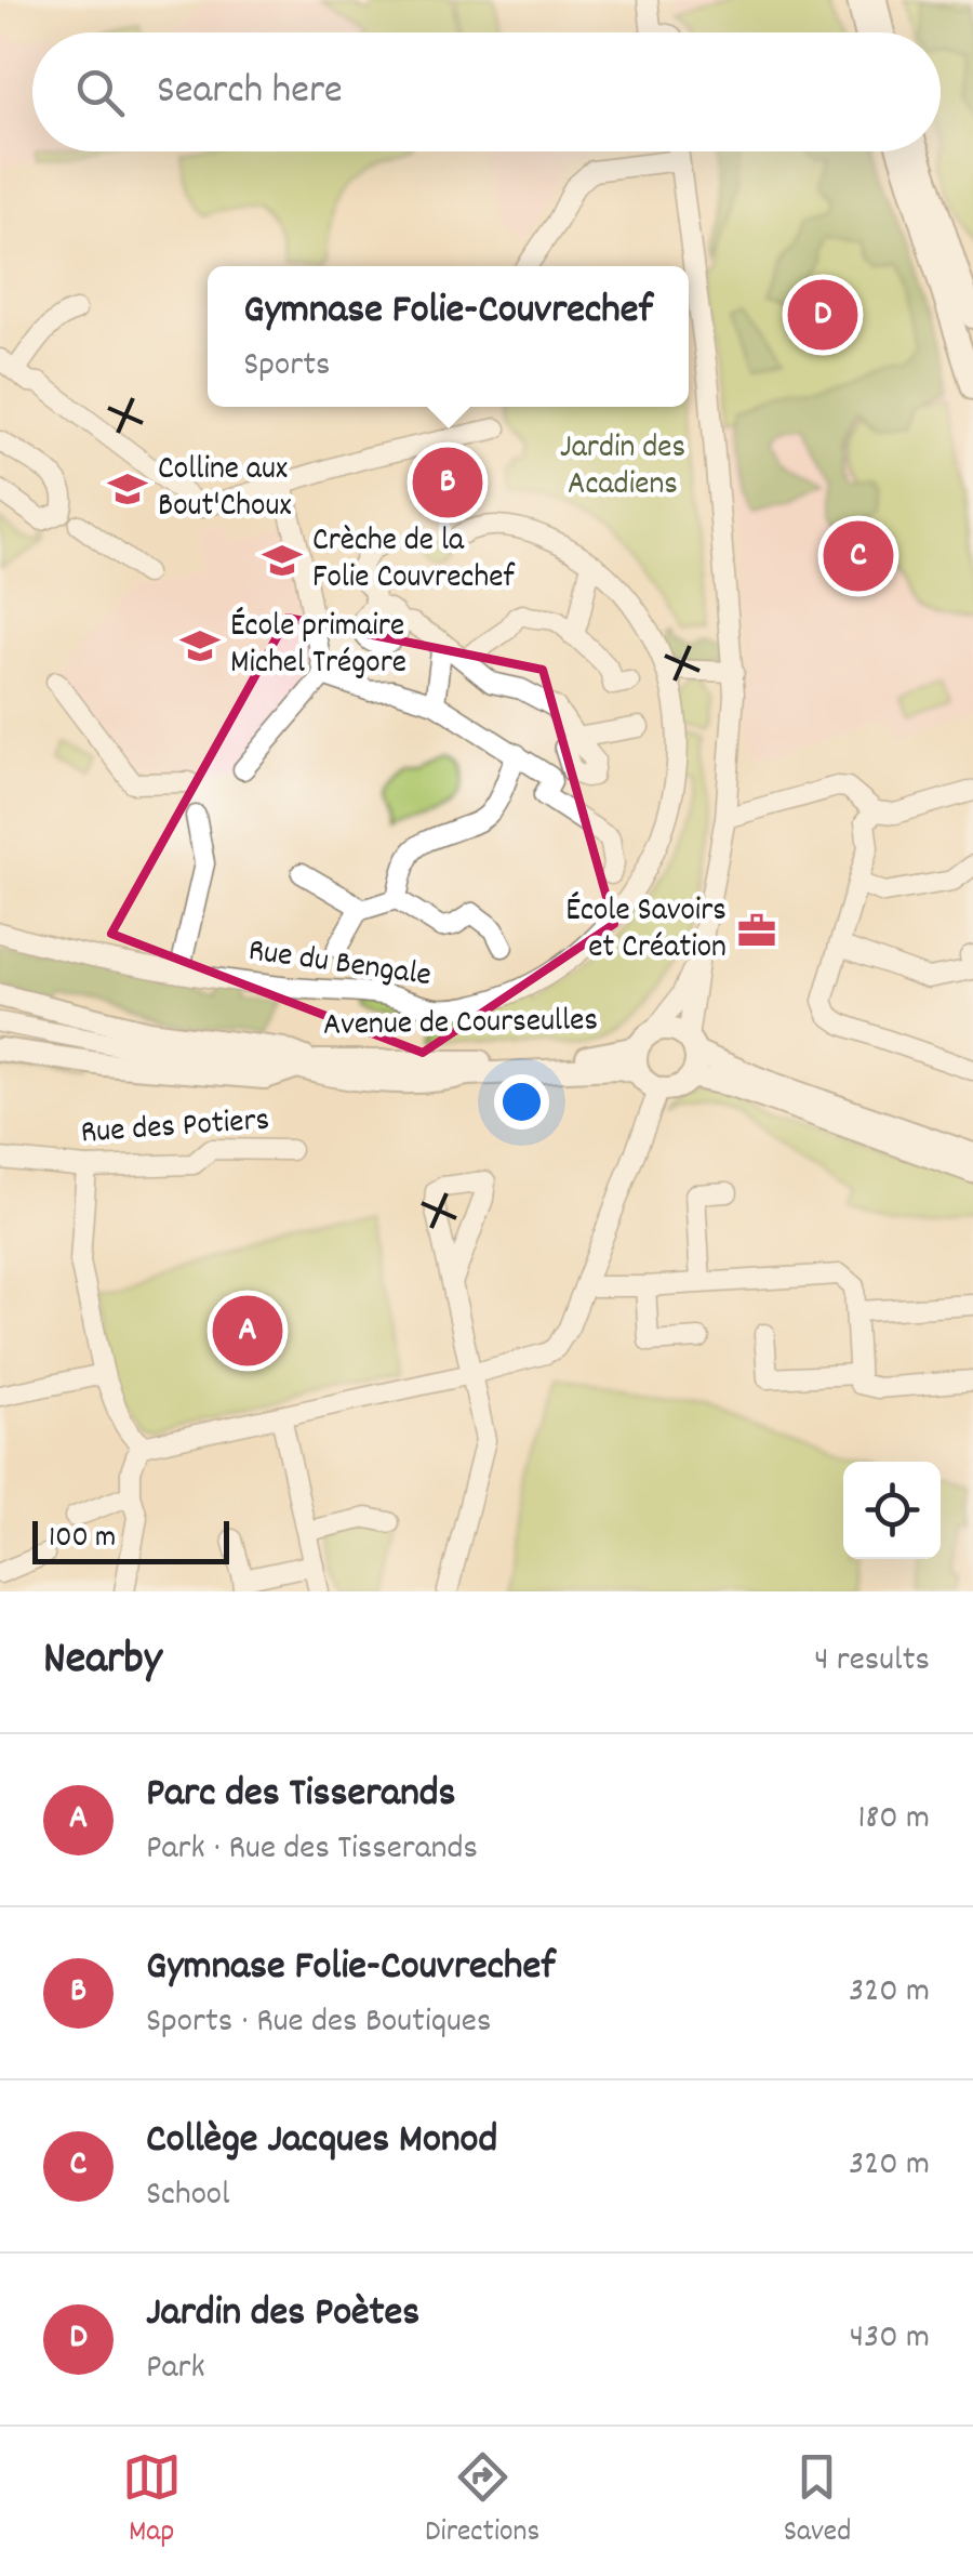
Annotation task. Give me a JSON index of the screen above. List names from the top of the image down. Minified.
{"streets":{"main road":["Avenue de Courseulles"],"street":["Rue du Bengale","Rue des Potiers"]},"parks":["Jardin des Acadiens"],"places":{"school or university":["Colline aux Bout'Choux","Crèche de la Folie Couvrechef","École primaire Michel Trégore"],"office":["École Savoirs et Création"]},"scale_bar":"100 m","page":{"search":"Search here","popup":["Gymnase Folie-Couvrechef","Sports"],"pins":["D","B","C","A"],"scale":"100 m","heading":["Nearby","4 results"],"list":[{"mark":"A","name":"Parc des Tisserands","note":"Park · Rue des Tisserands","value":"180 m"},{"mark":"B","name":"Gymnase Folie-Couvrechef","note":"Sports · Rue des Boutiques","value":"320 m"},{"mark":"C","name":"Collège Jacques Monod","note":"School","value":"320 m"},{"mark":"D","name":"Jardin des Poètes","note":"Park","value":"430 m"}],"nav":["Map","Directions","Saved"]}}
